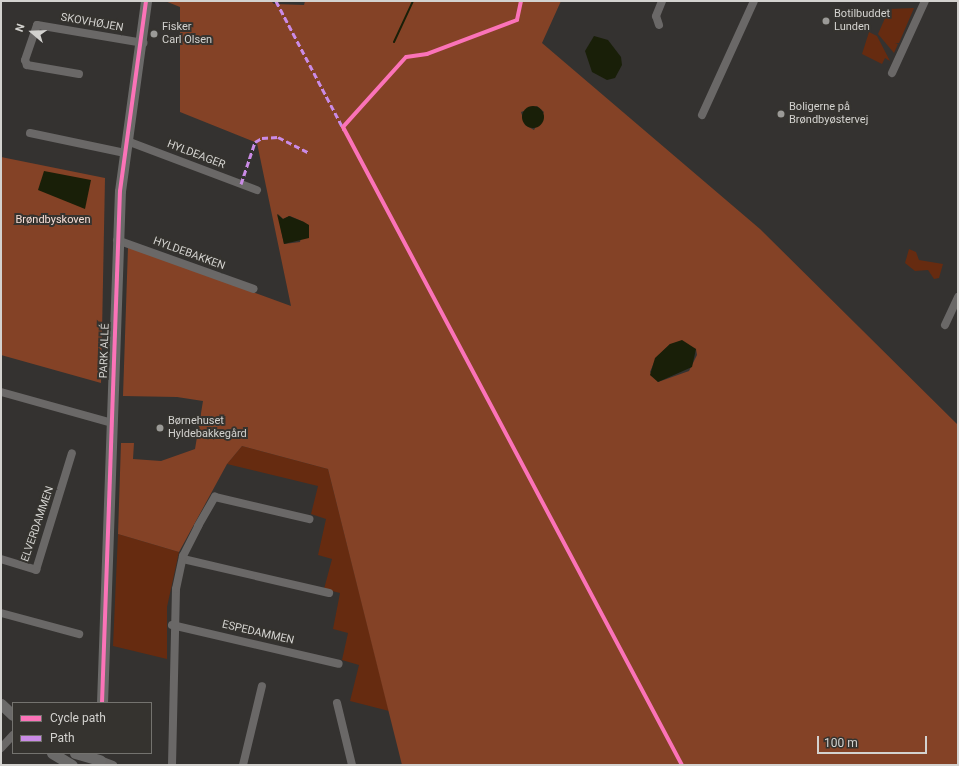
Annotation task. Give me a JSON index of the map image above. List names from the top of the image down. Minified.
{"streets":{"street":["SKOVHØJEN","HYLDEAGER","HYLDEBAKKEN","PARK ALLÉ","ELVERDAMMEN","ESPEDAMMEN"]},"crossings":[["SKOVHØJEN","PARK ALLÉ"],["HYLDEAGER","PARK ALLÉ"],["HYLDEBAKKEN","PARK ALLÉ"]],"parks":["Brøndbyskoven"],"places":["Botilbuddet Lunden","Fisker Carl Olsen","Boligerne på Brøndbyøstervej","Børnehuset Hyldebakkegård"],"legend":["Cycle path","Path"],"scale_bar":"100 m","north":"left"}
